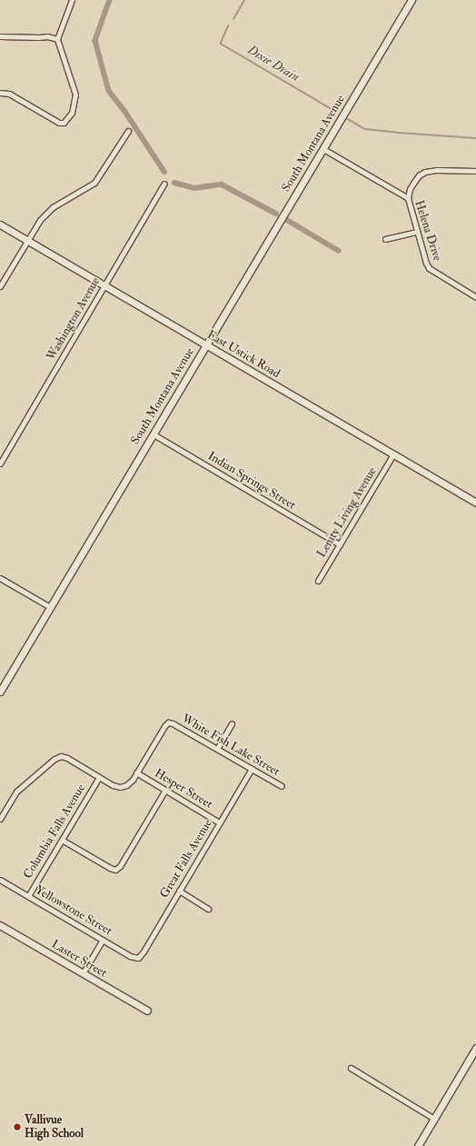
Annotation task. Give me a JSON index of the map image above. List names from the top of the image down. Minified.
{"streets":{"street":["South Montana Avenue","Helena Drive","Washington Avenue","East Ustick Road","Indian Springs Street","Lenity Living Avenue","White Fish Lake Street","Hesper Street","Columbia Falls Avenue","Great Falls Avenue","Yellowstone Street","Laster Street"]},"crossings":[["South Montana Avenue","Helena Drive"],["South Montana Avenue","East Ustick Road"],["South Montana Avenue","Indian Springs Street"],["Washington Avenue","East Ustick Road"],["East Ustick Road","Lenity Living Avenue"],["Indian Springs Street","Lenity Living Avenue"],["White Fish Lake Street","Hesper Street"],["White Fish Lake Street","Great Falls Avenue"],["Hesper Street","Great Falls Avenue"],["Columbia Falls Avenue","Yellowstone Street"],["Great Falls Avenue","Yellowstone Street"]],"water":["Dixie Drain"],"places":["Vallivue High School"]}
